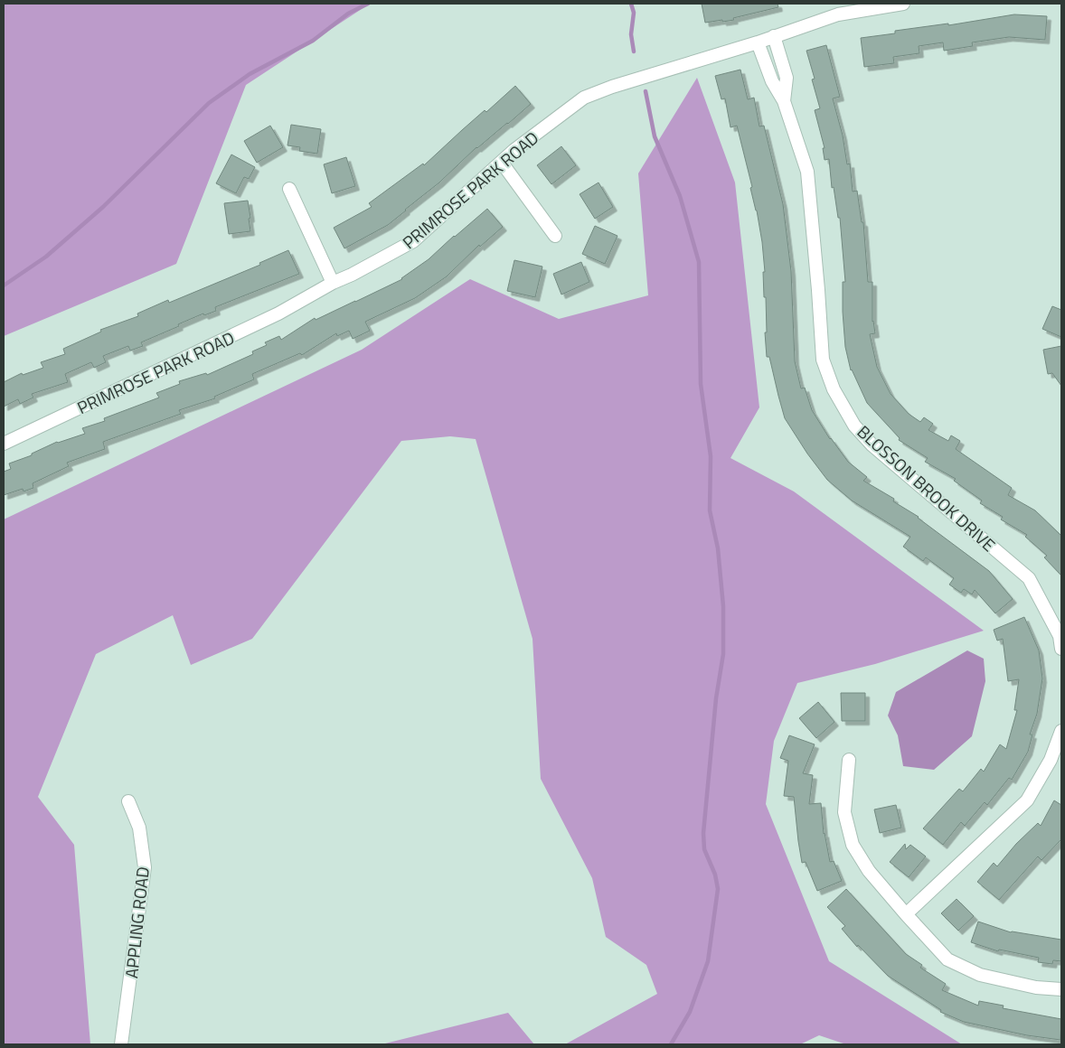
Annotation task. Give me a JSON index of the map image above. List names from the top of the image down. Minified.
{"streets":{"street":["PRIMROSE PARK ROAD","BLOSSON BROOK DRIVE","APPLING ROAD"]},"crossings":[["PRIMROSE PARK ROAD","BLOSSON BROOK DRIVE"]]}
